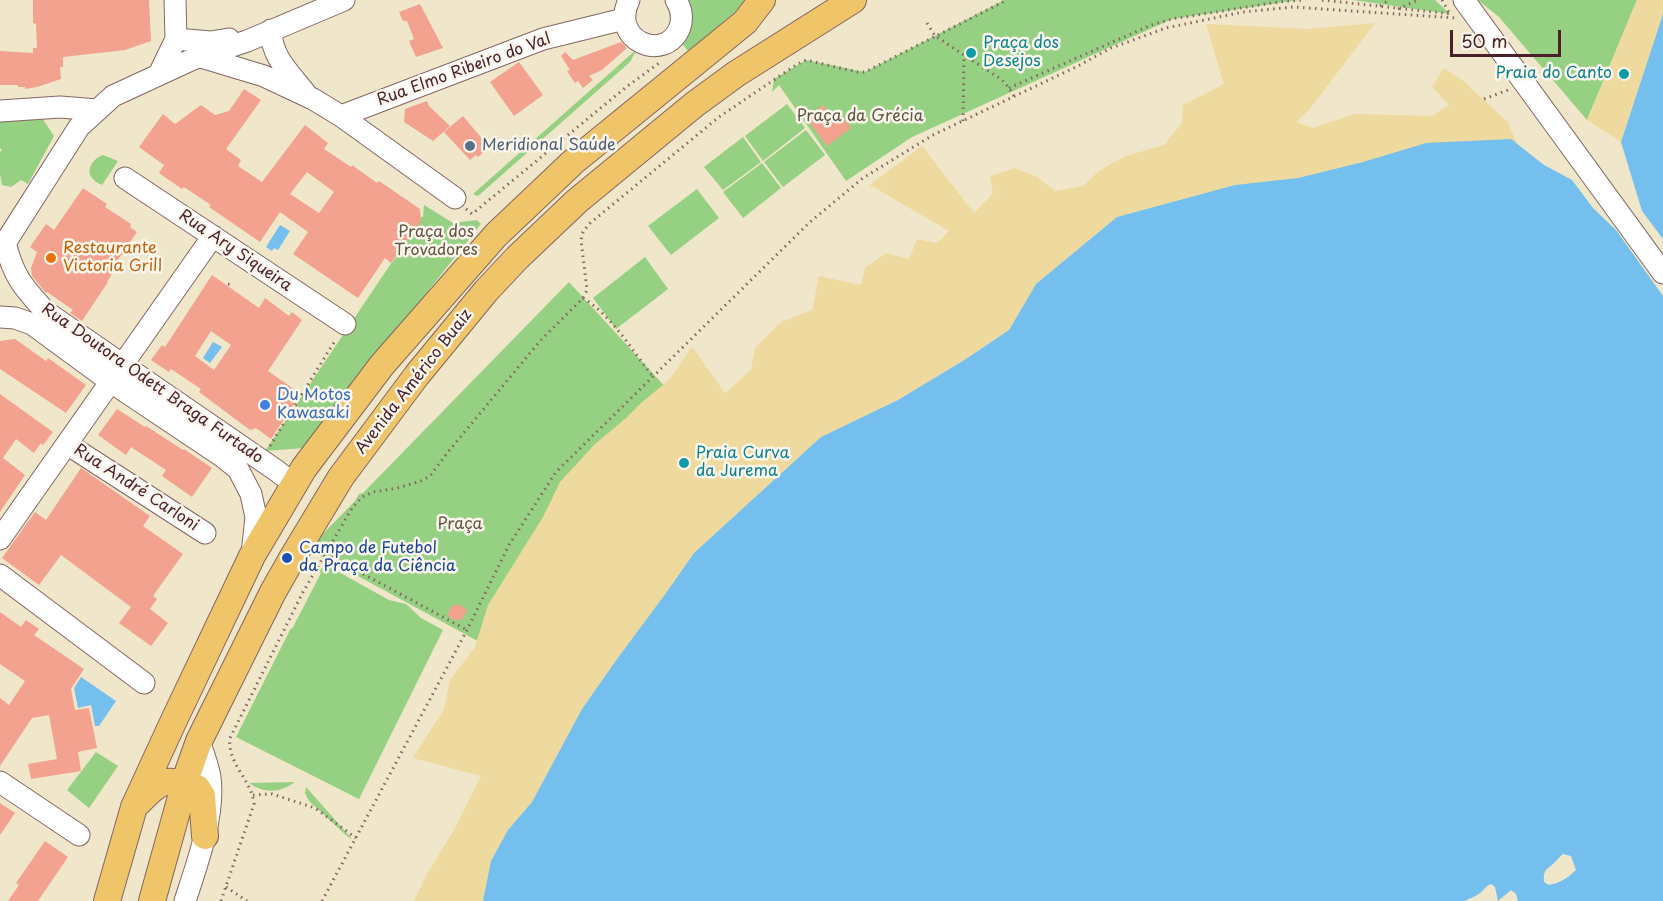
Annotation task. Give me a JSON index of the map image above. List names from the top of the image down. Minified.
{"streets":{"main road":["Avenida Américo Buaiz"],"street":["Rua Elmo Ribeiro do Val","Rua Ary Siqueira","Rua Doutora Odett Braga Furtado","Rua André Carloni"]},"crossings":[["Avenida Américo Buaiz","Rua Doutora Odett Braga Furtado"]],"parks":["Praça da Grécia","Praça dos Trovadores","Praça"],"places":["Praça dos Desejos","Praia do Canto","Meridional Saúde","Restaurante Victoria Grill","Du Motos Kawasaki","Praia Curva da Jurema","Campo de Futebol da Praça da Ciência"],"scale_bar":"50 m"}
